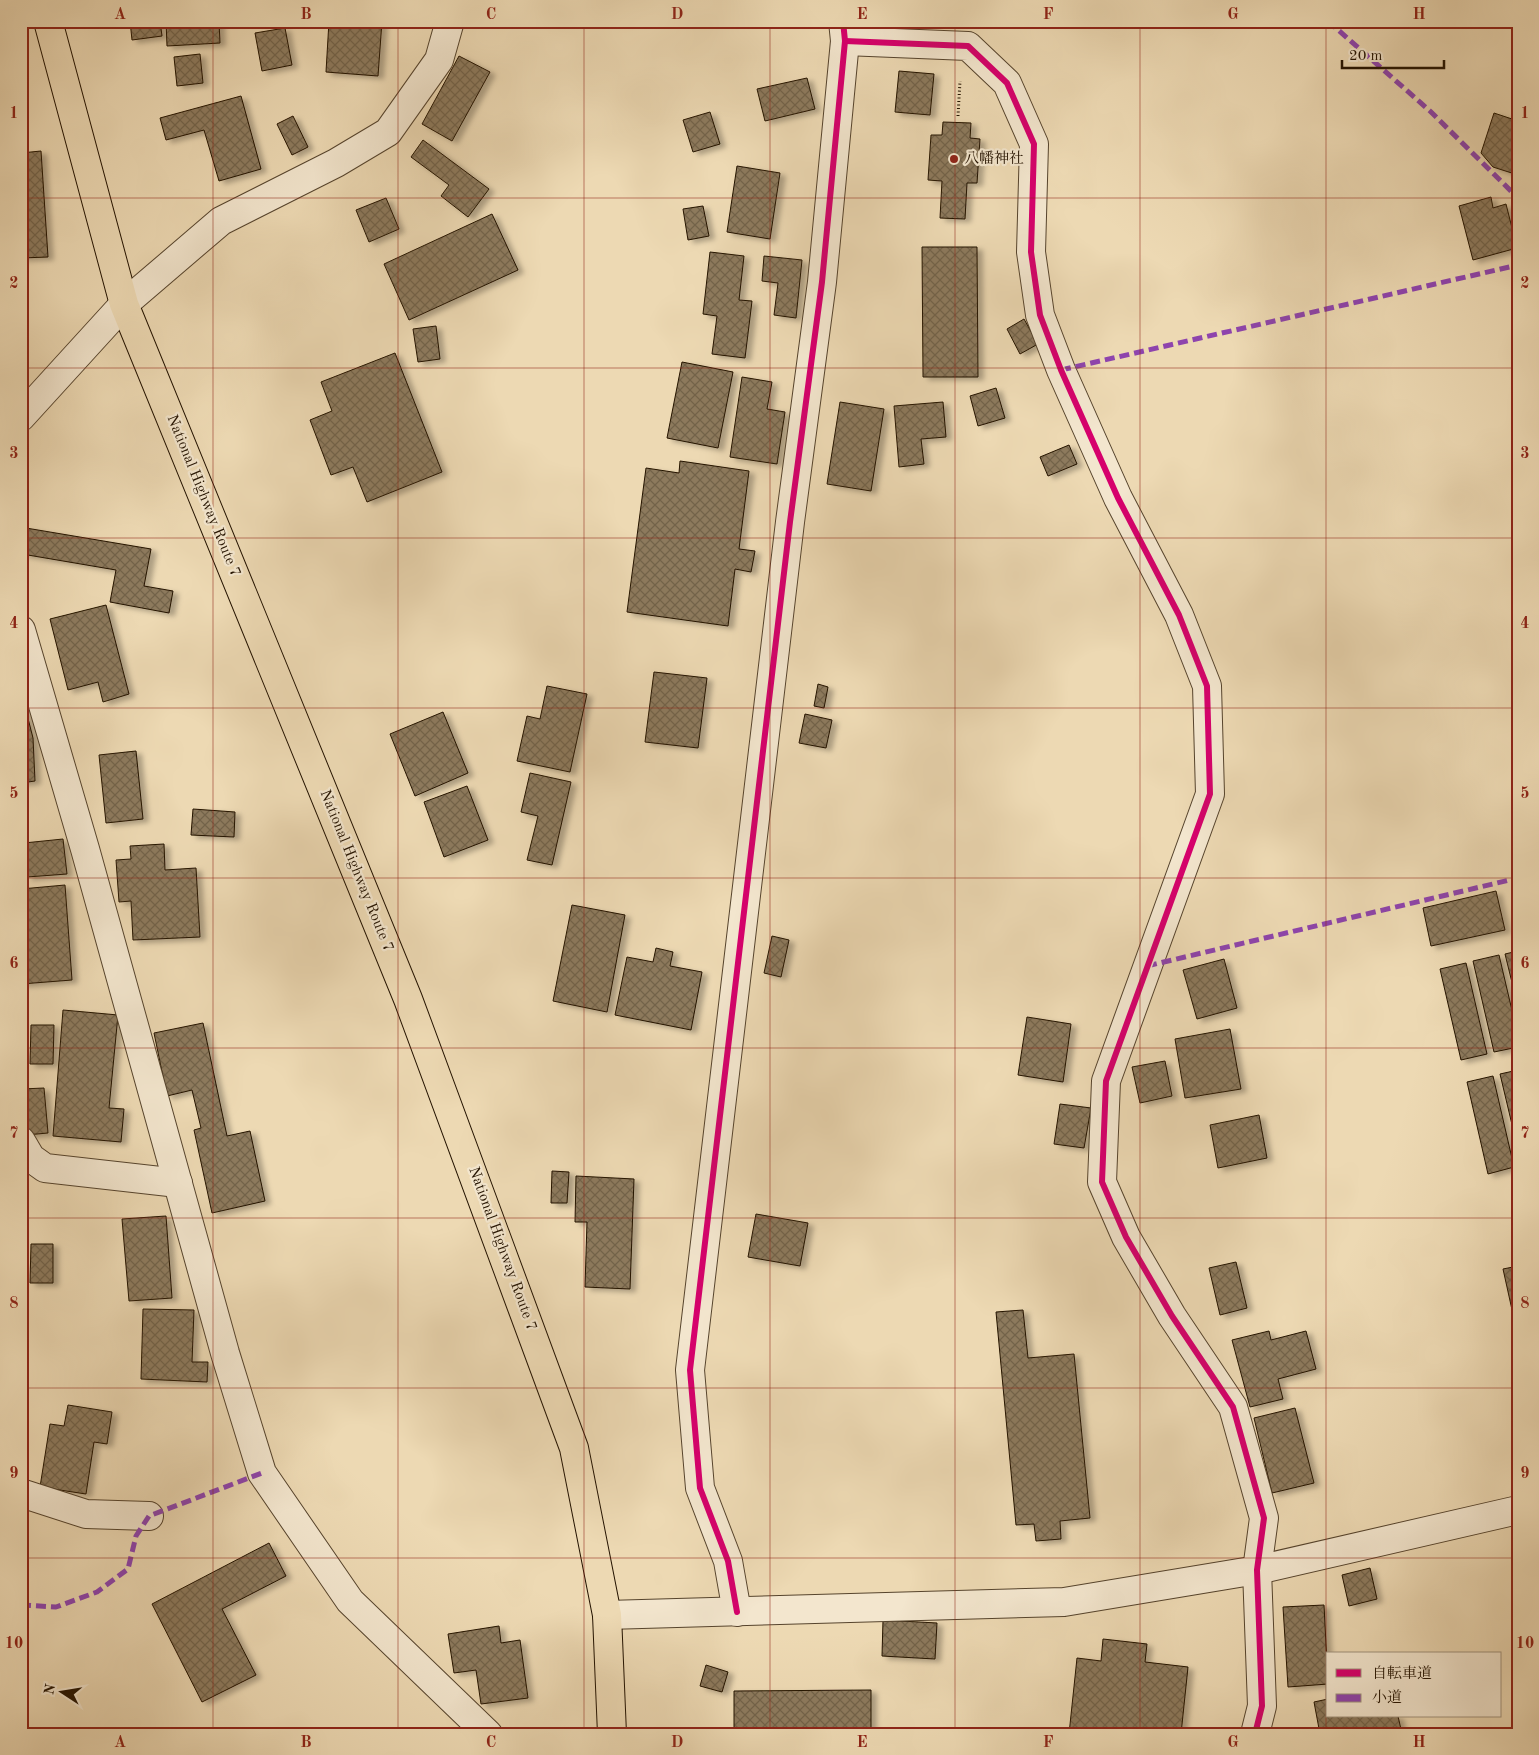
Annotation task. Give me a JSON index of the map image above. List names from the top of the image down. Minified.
{"streets":{"highway":["National Highway Route 7"]},"places":["八幡神社"],"legend":["自転車道","小道"],"scale_bar":"20 m","north":"left","grid":{"columns":["A","B","C","D","E","F","G","H"],"rows":["1","2","3","4","5","6","7","8","9","10"]}}
